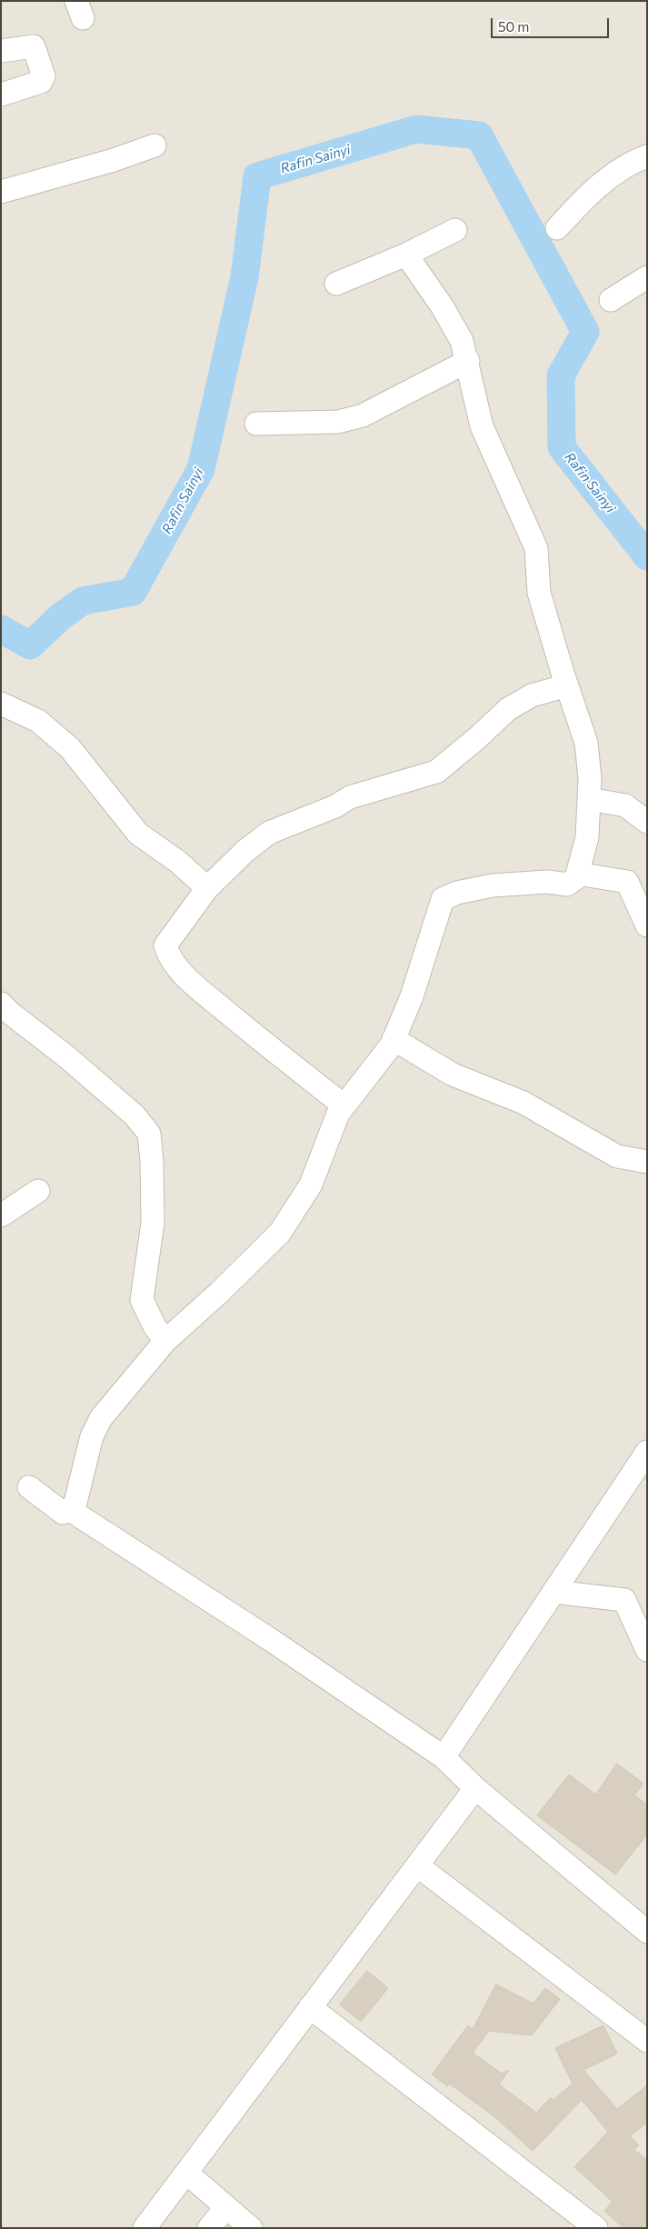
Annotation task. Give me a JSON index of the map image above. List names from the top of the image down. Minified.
{"water":["Rafin Sainyi"],"scale_bar":"50 m"}
